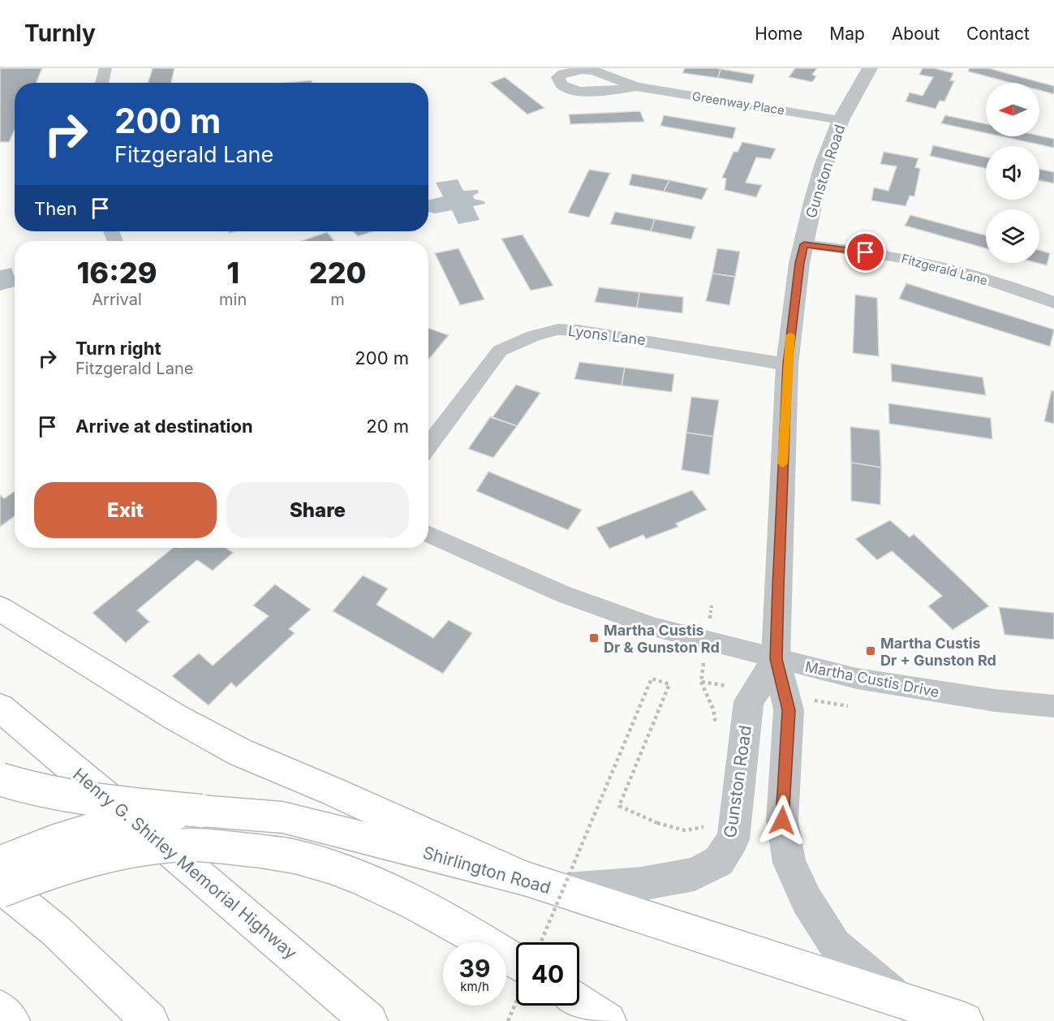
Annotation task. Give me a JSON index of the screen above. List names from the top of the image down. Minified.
{"streets":{"main road":["Henry G. Shirley Memorial Highway","Shirlington Road"],"street":["Greenway Place","Gunston Road","Fitzgerald Lane","Lyons Lane","Martha Custis Drive"]},"crossings":[["Greenway Place","Gunston Road"],["Gunston Road","Fitzgerald Lane"],["Gunston Road","Lyons Lane"],["Gunston Road","Martha Custis Drive"],["Gunston Road","Shirlington Road"]],"places":{"transit":["Martha Custis Dr & Gunston Rd","Martha Custis Dr + Gunston Rd"]},"north":"left","page":{"header":"Turnly","nav":["Home","Map","About","Contact"],"turn":["200 m","Fitzgerald Lane"],"then":"Then","eta":["16:29","Arrival","1","min","220","m"],"list":[{"name":"Turn right","note":"Fitzgerald Lane","value":"200 m"},{"name":"Arrive at destination","value":"20 m"}],"buttons":["Exit","Share"],"speed":"39 km/h","limit":"40"}}
